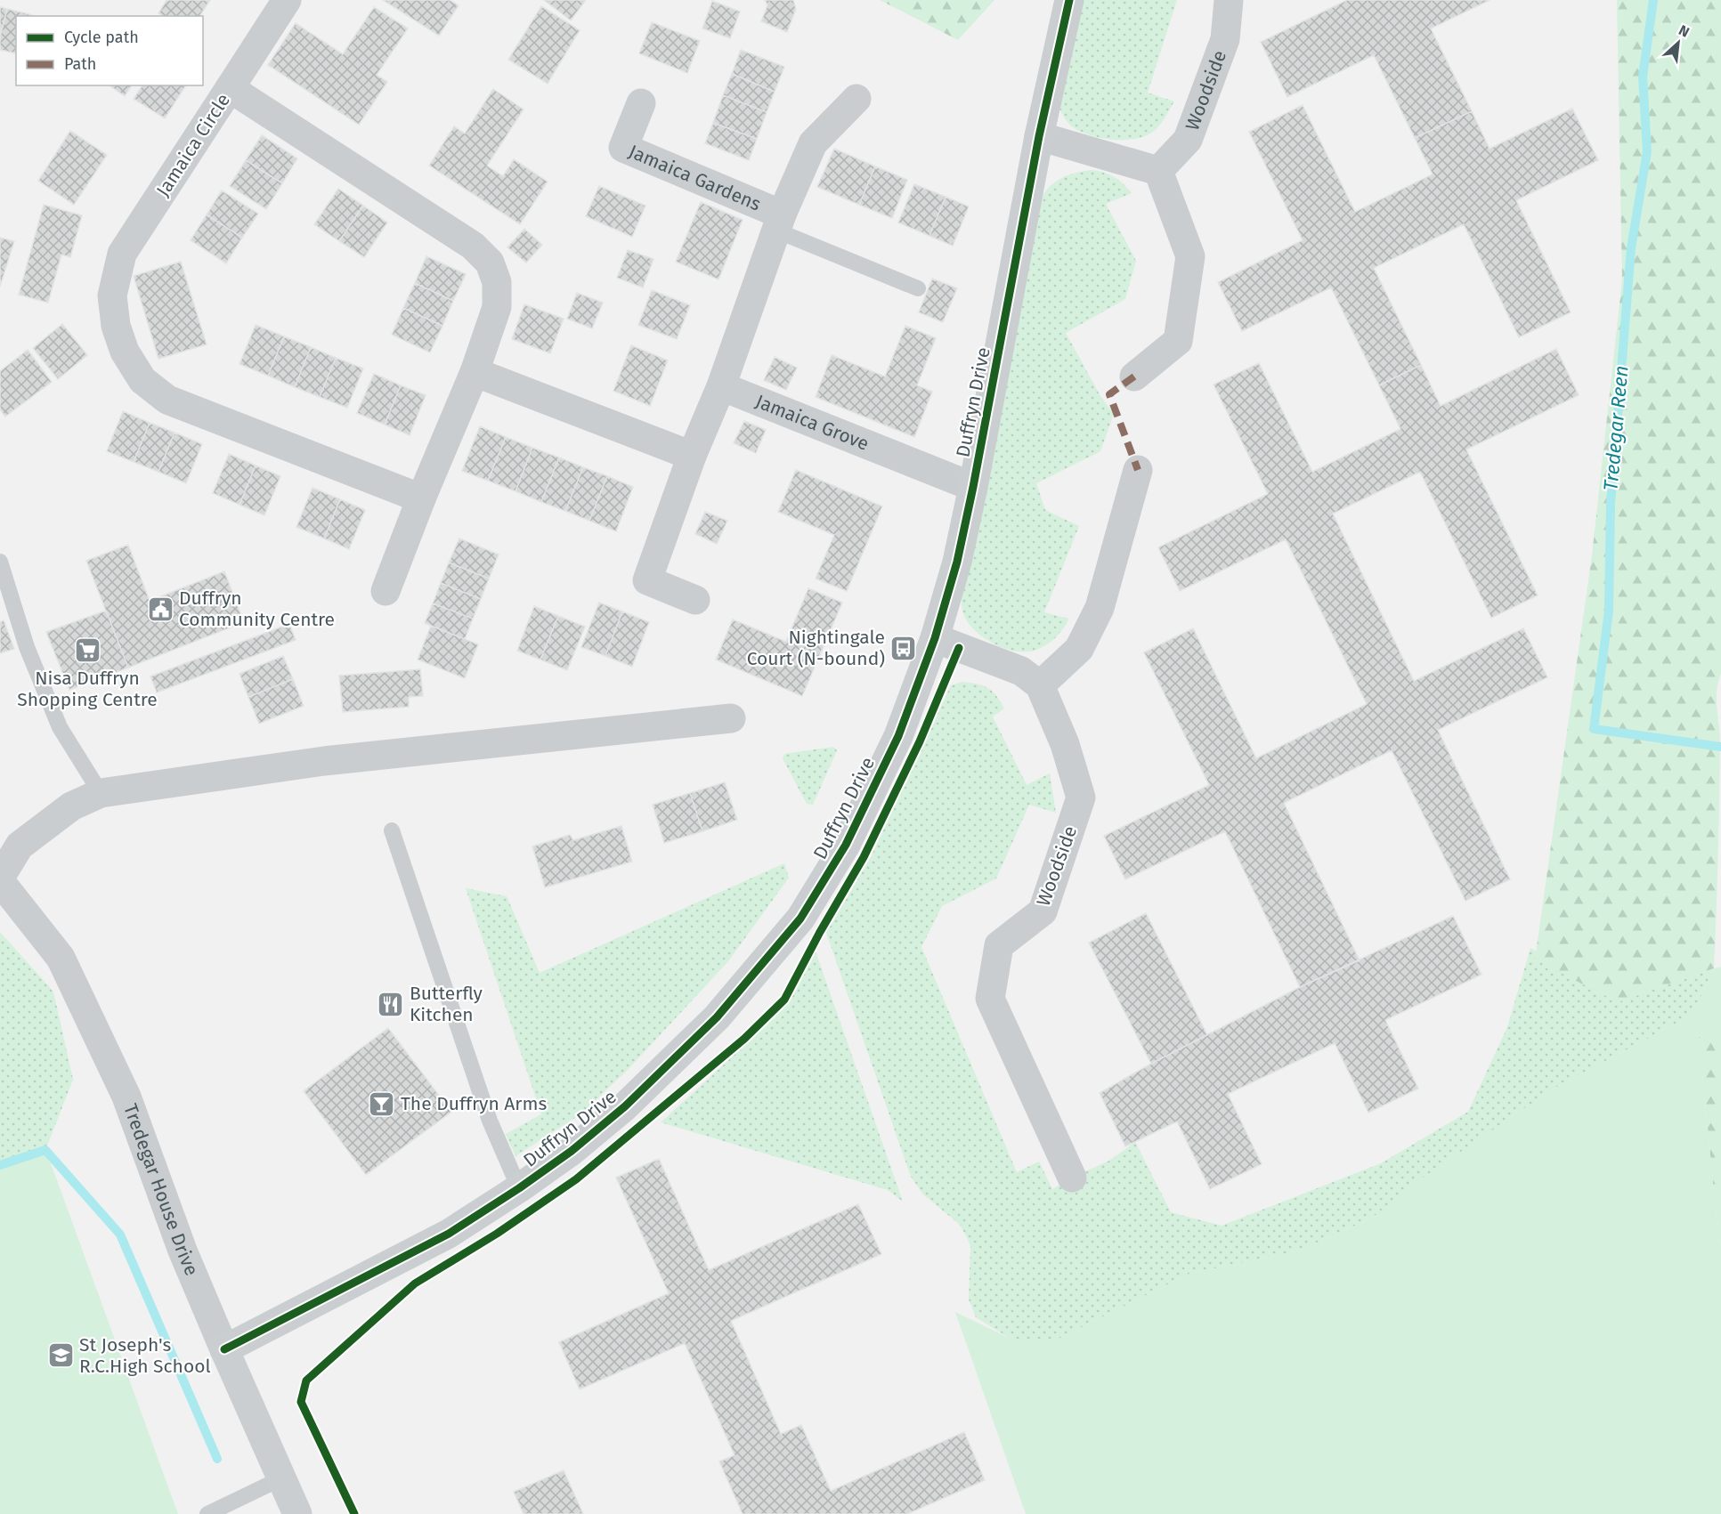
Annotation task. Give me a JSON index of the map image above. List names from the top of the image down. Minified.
{"streets":{"street":["Woodside","Jamaica Circle","Jamaica Gardens","Duffryn Drive","Jamaica Grove","Tredegar House Drive"]},"crossings":[["Jamaica Gardens","Jamaica Grove"],["Duffryn Drive","Jamaica Grove"],["Duffryn Drive","Tredegar House Drive"]],"water":["Tredegar Reen"],"places":{"public building":["Duffryn Community Centre"],"bus stop":["Nightingale Court (N-bound)"],"supermarket":["Nisa Duffryn Shopping Centre"],"restaurant":["Butterfly Kitchen"],"bar":["The Duffryn Arms"],"school or university":["St Joseph's R.C.High School"]},"legend":["Cycle path","Path"],"north":"top right"}
